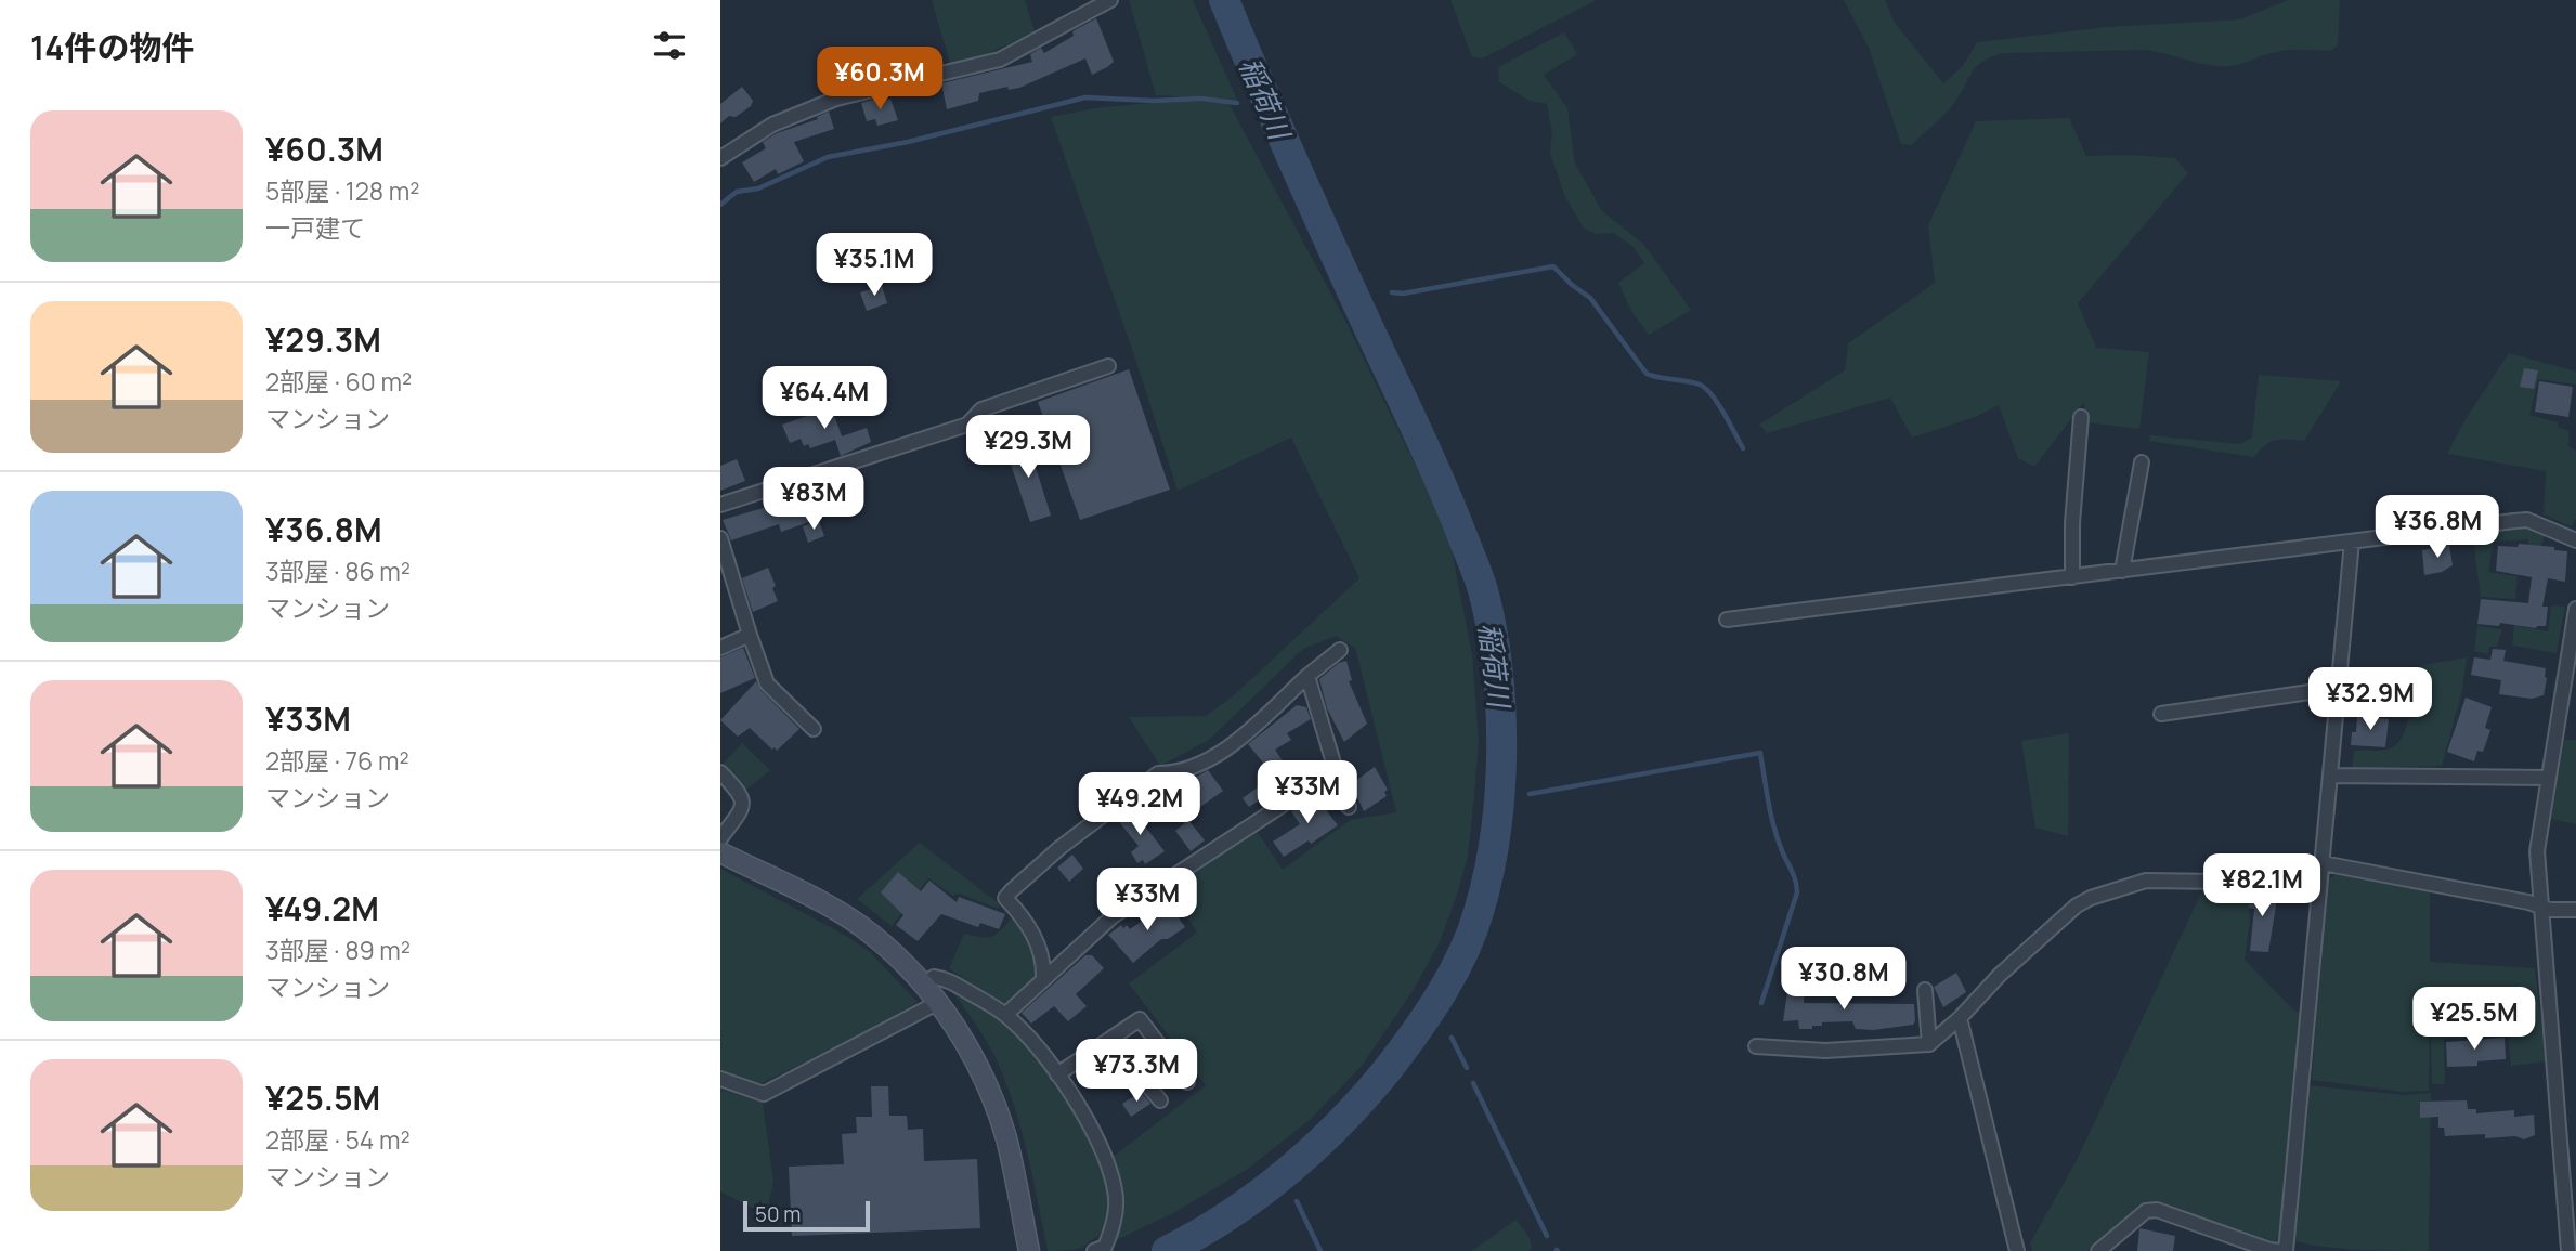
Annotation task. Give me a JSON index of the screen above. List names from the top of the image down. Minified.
{"water":["稲荷川"],"scale_bar":"50 m","page":{"heading":"14件の物件","price":["¥60.3M","¥35.1M","¥64.4M","¥29.3M","¥83M","¥36.8M","¥32.9M","¥33M","¥49.2M","¥82.1M","¥33M","¥30.8M","¥25.5M","¥73.3M"],"list":[{"name":"¥60.3M","note":"5部屋 · 128 m² · 一戸建て"},{"name":"¥29.3M","note":"2部屋 · 60 m² · マンション"},{"name":"¥36.8M","note":"3部屋 · 86 m² · マンション"},{"name":"¥33M","note":"2部屋 · 76 m² · マンション"},{"name":"¥49.2M","note":"3部屋 · 89 m² · マンション"},{"name":"¥25.5M","note":"2部屋 · 54 m² · マンション"}],"scale":"50 m"}}
